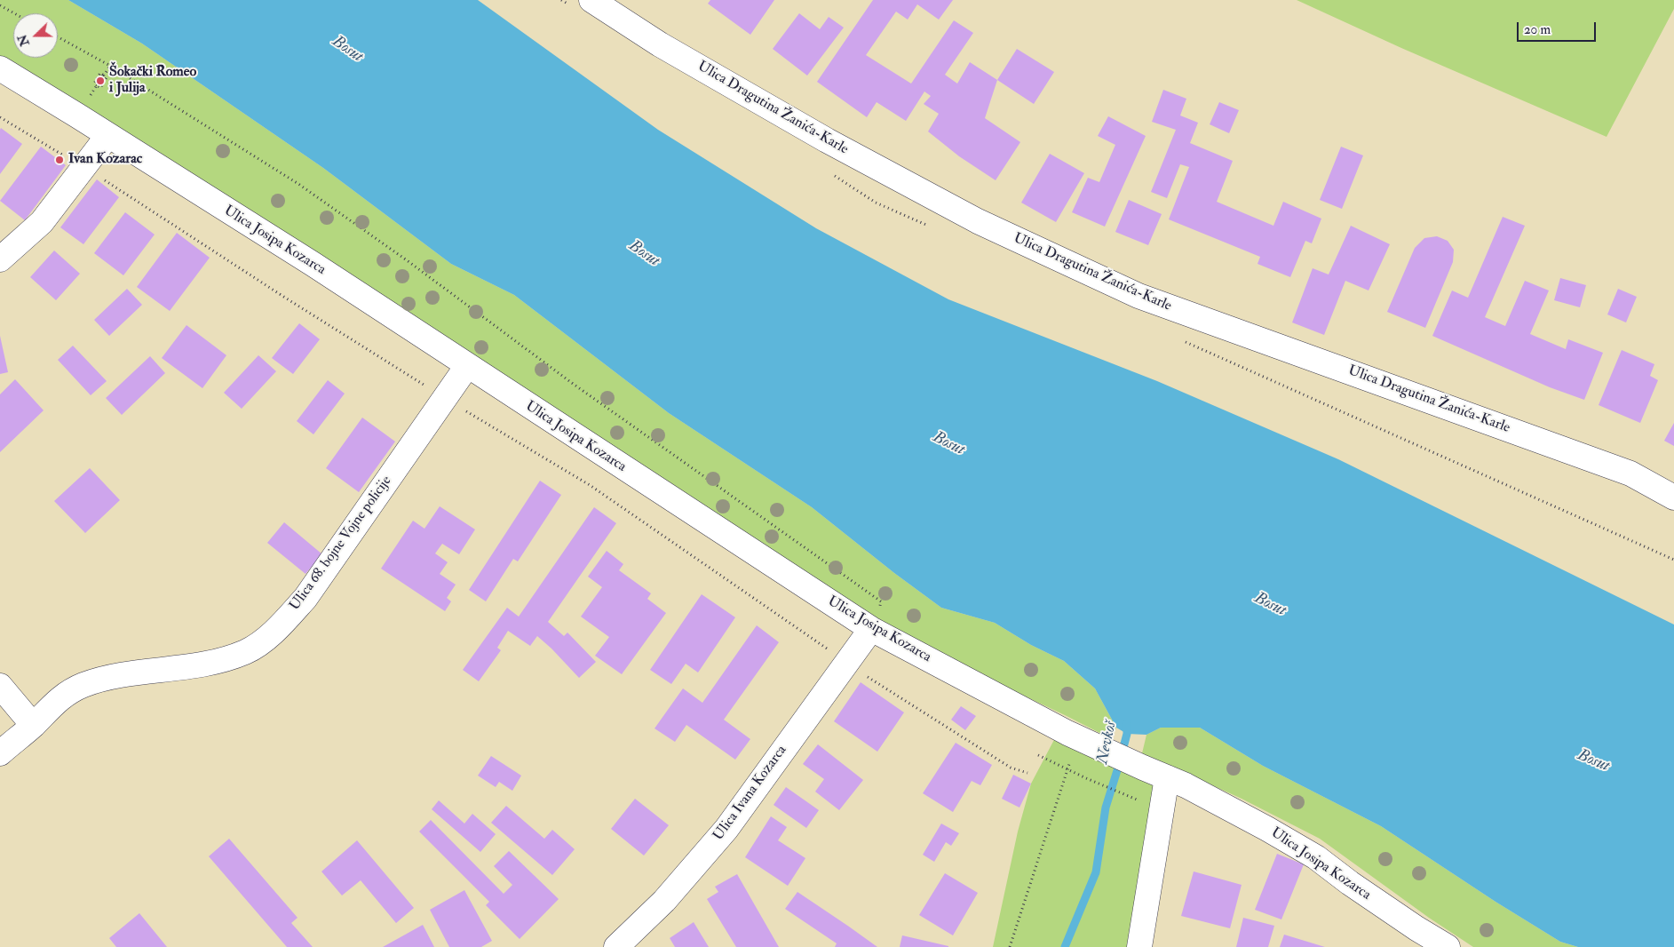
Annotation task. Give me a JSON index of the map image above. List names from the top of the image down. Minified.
{"streets":{"street":["Ulica Dragutina Žanića-Karle","Ulica Josipa Kozarca","Ulica 68. bojne Vojne policije","Ulica Ivana Kozarca"]},"crossings":[["Ulica Josipa Kozarca","Ulica 68. bojne Vojne policije"],["Ulica Josipa Kozarca","Ulica Ivana Kozarca"]],"water":["Bosut","Nevkoš"],"places":["Šokački Romeo i Julija","Ivan Kozarac"],"scale_bar":"20 m","north":"left"}
